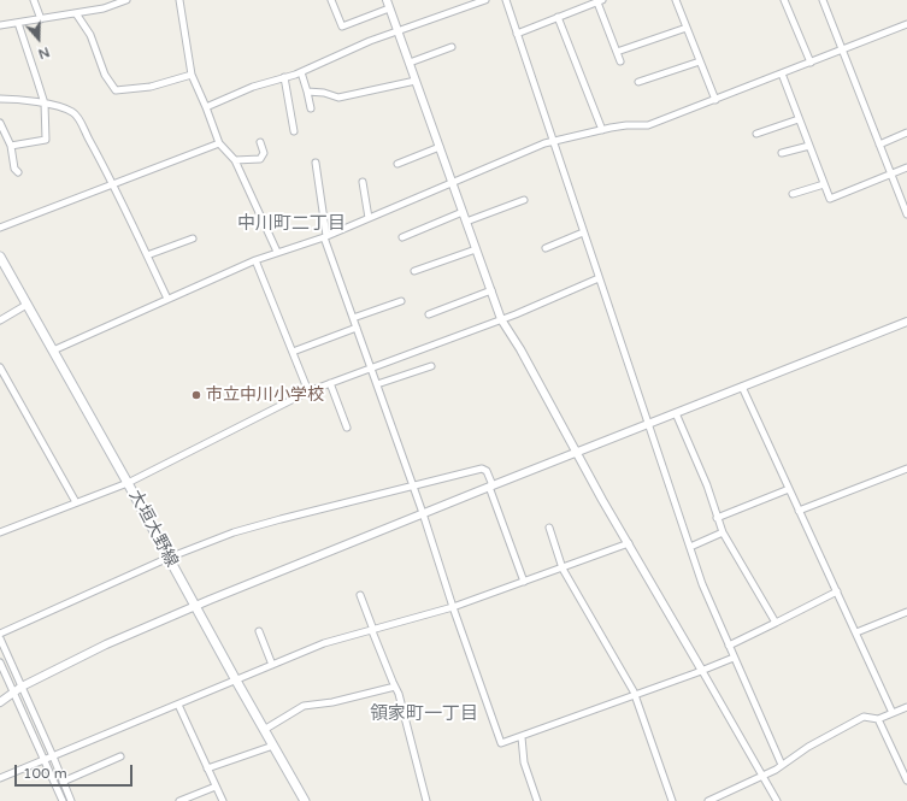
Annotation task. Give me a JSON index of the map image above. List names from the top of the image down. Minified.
{"streets":{"main road":["大垣大野線"]},"districts":["中川町二丁目","領家町一丁目"],"places":["市立中川小学校"],"scale_bar":"100 m","north":"bottom"}
